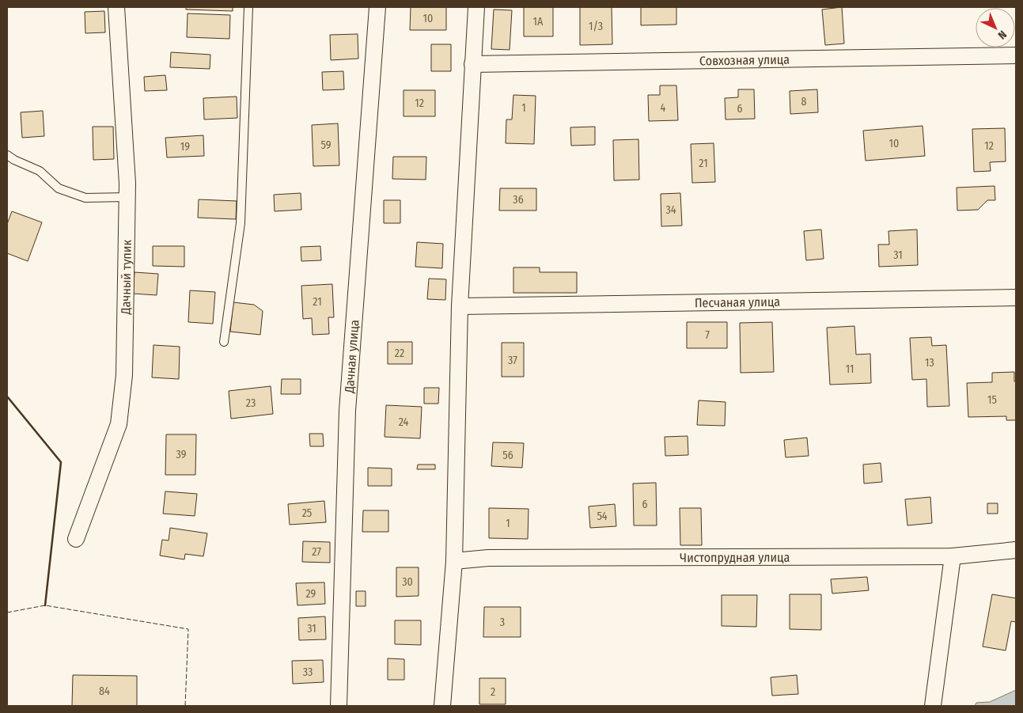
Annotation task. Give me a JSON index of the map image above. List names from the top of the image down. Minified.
{"streets":{"street":["Совхозная улица","Дачный тупик","Песчаная улица","Дачная улица","Чистопрудная улица"]},"house_numbers":["10","1А","1/3","8","12","1","4","6","10","59","12","19","21","36","34","31","21","7","22","37","13","11","15","23","24","39","56","6","25","54","1","27","30","29","3","31","33","84","2"],"north":"bottom right"}
